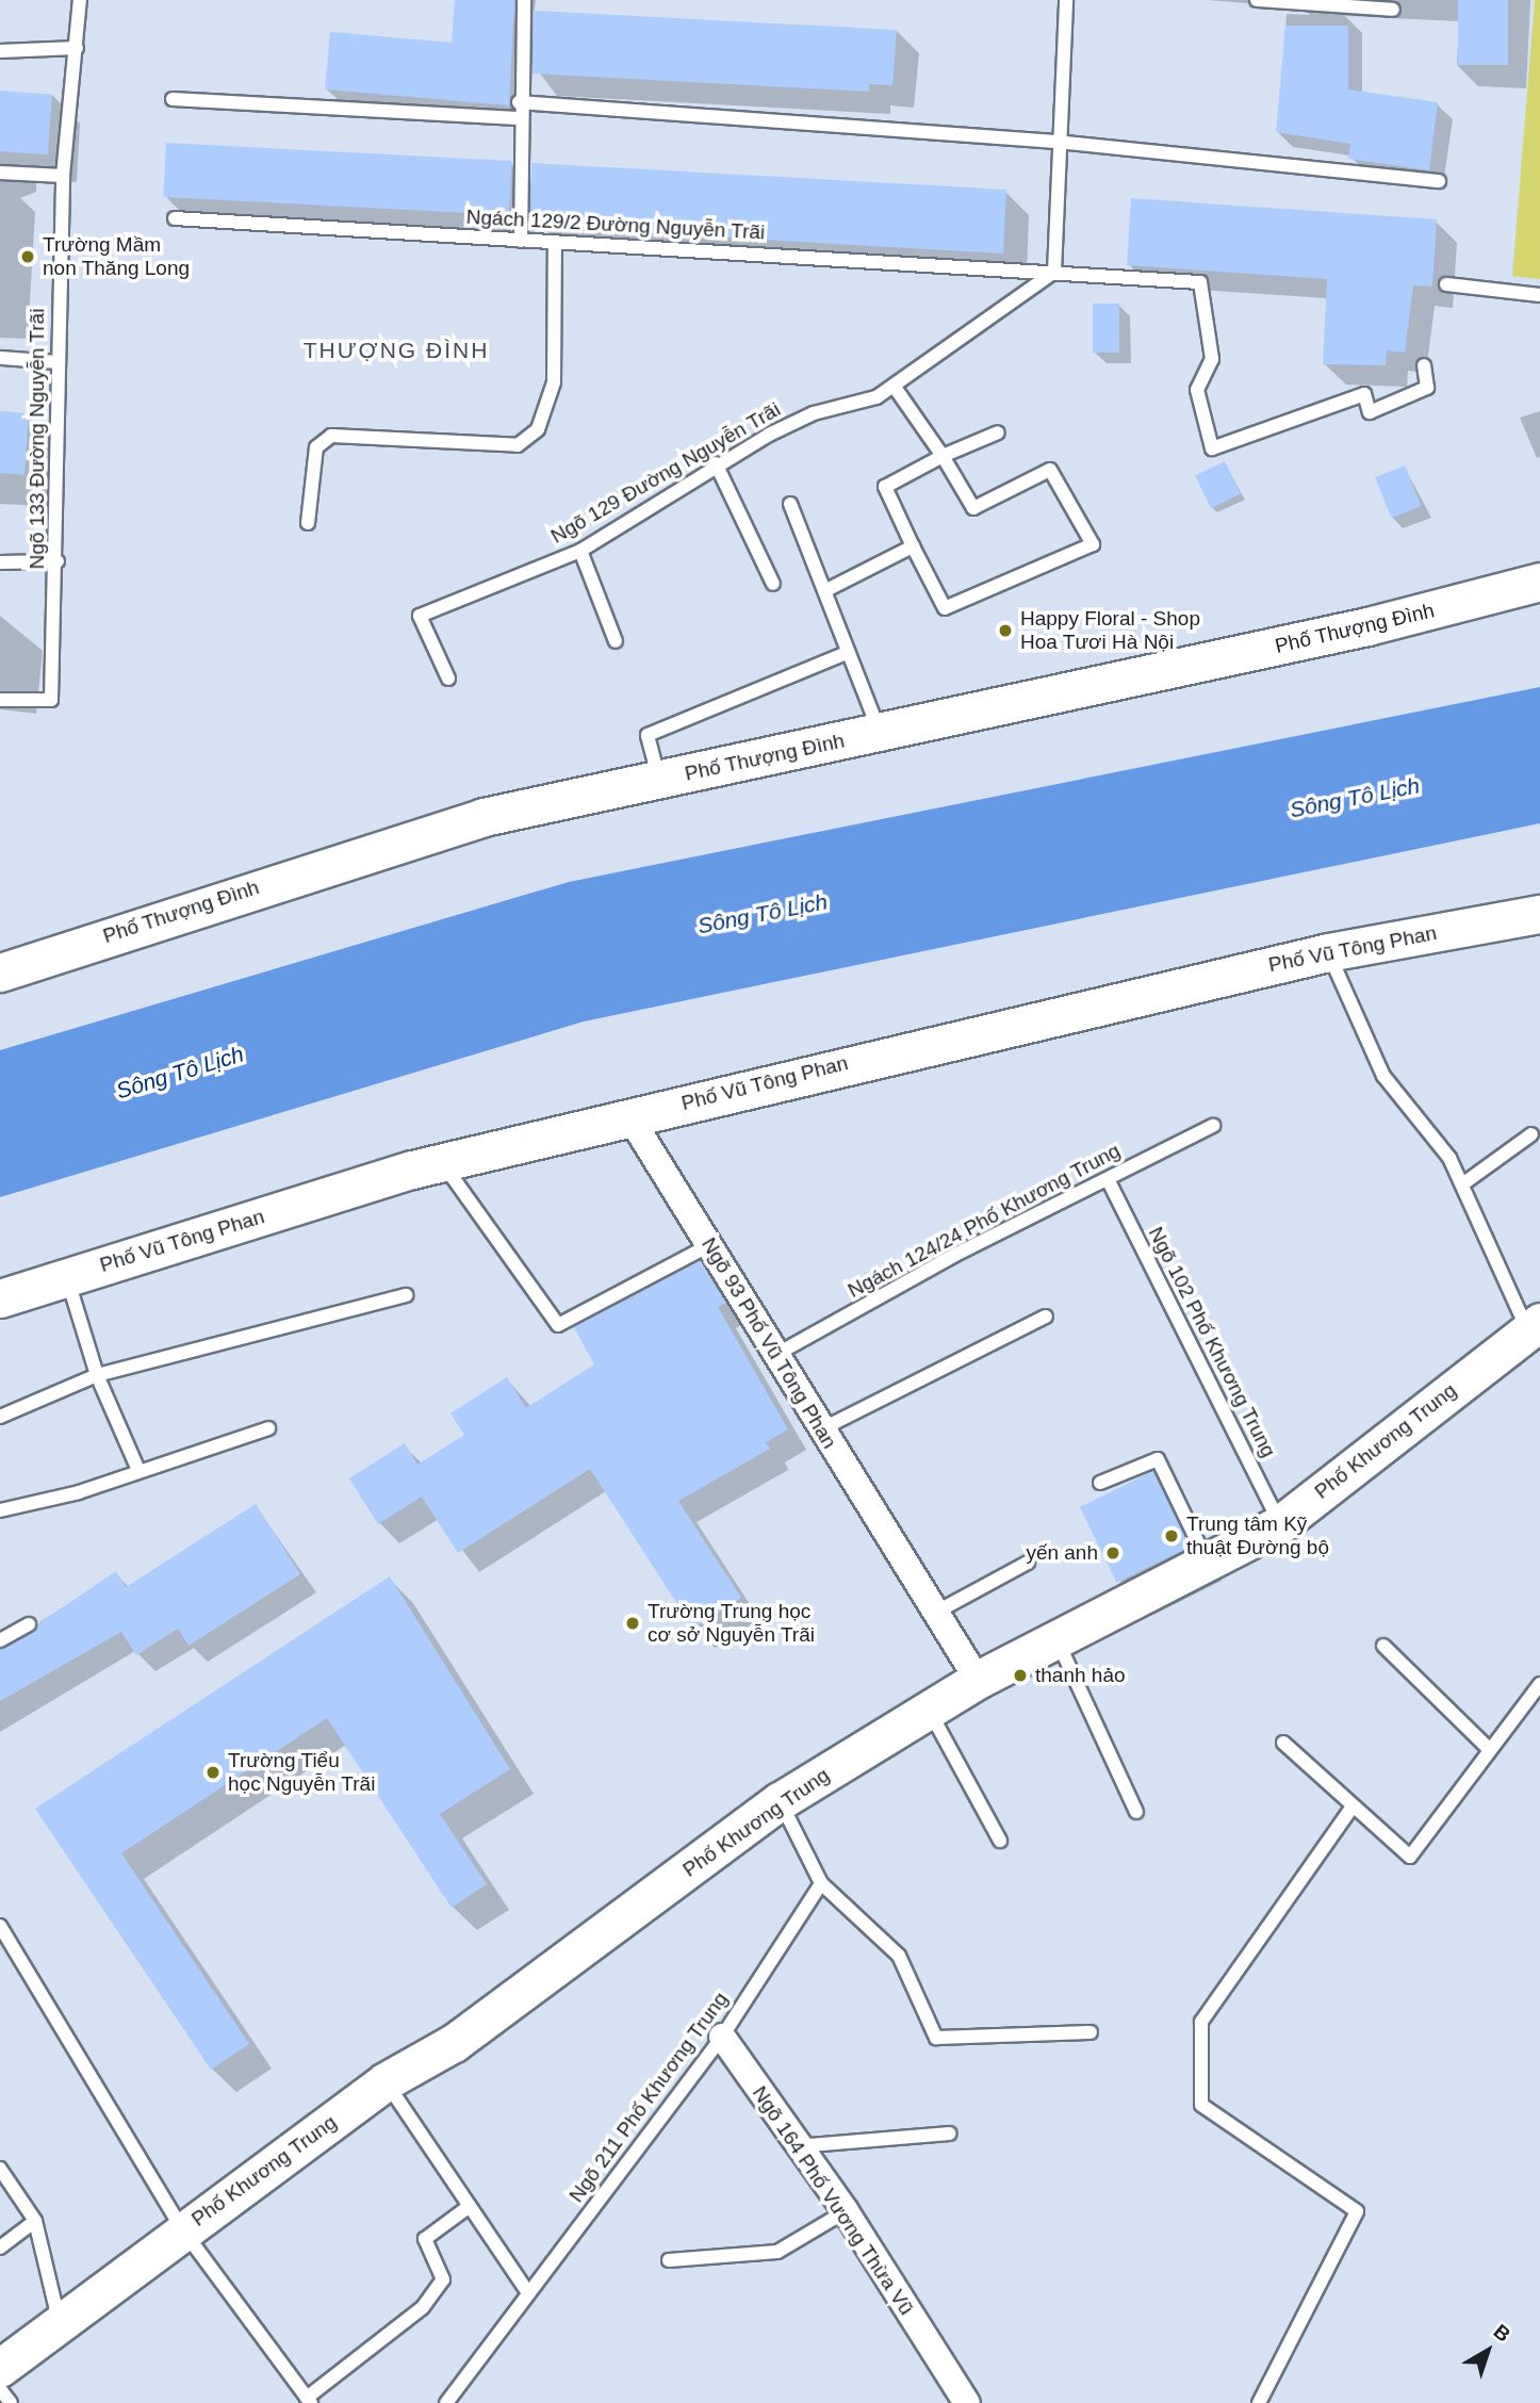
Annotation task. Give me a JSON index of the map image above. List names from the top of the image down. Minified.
{"streets":{"main road":["Phố Thượng Đình","Phố Vũ Tông Phan","Phố Khương Trung"],"street":["Ngõ 93 Phố Vũ Tông Phan","Ngõ 164 Phố Vương Thừa Vũ"],"lane":["Ngách 129/2 Đường Nguyễn Trãi","Ngõ 133 Đường Nguyễn Trãi","Ngõ 129 Đường Nguyễn Trãi","Ngách 124/24 Phố Khương Trung","Ngõ 102 Phố Khương Trung","Ngõ 211 Phố Khương Trung"]},"crossings":[["Ngách 129/2 Đường Nguyễn Trãi","Ngõ 129 Đường Nguyễn Trãi"],["Phố Vũ Tông Phan","Ngõ 93 Phố Vũ Tông Phan"],["Ngách 124/24 Phố Khương Trung","Ngõ 102 Phố Khương Trung"],["Ngách 124/24 Phố Khương Trung","Ngõ 93 Phố Vũ Tông Phan"],["Ngõ 102 Phố Khương Trung","Phố Khương Trung"],["Ngõ 93 Phố Vũ Tông Phan","Phố Khương Trung"],["Ngõ 211 Phố Khương Trung","Ngõ 164 Phố Vương Thừa Vũ"]],"districts":["THƯỢNG ĐÌNH"],"water":["Sông Tô Lịch"],"places":["Trường Mầm non Thăng Long","Happy Floral - Shop Hoa Tươi Hà Nội","Trung tâm Kỹ thuật Đường bộ","yến anh","Trường Trung học cơ sở Nguyễn Trãi","thanh hảo","Trường Tiểu học Nguyễn Trãi"],"north":"top right"}
